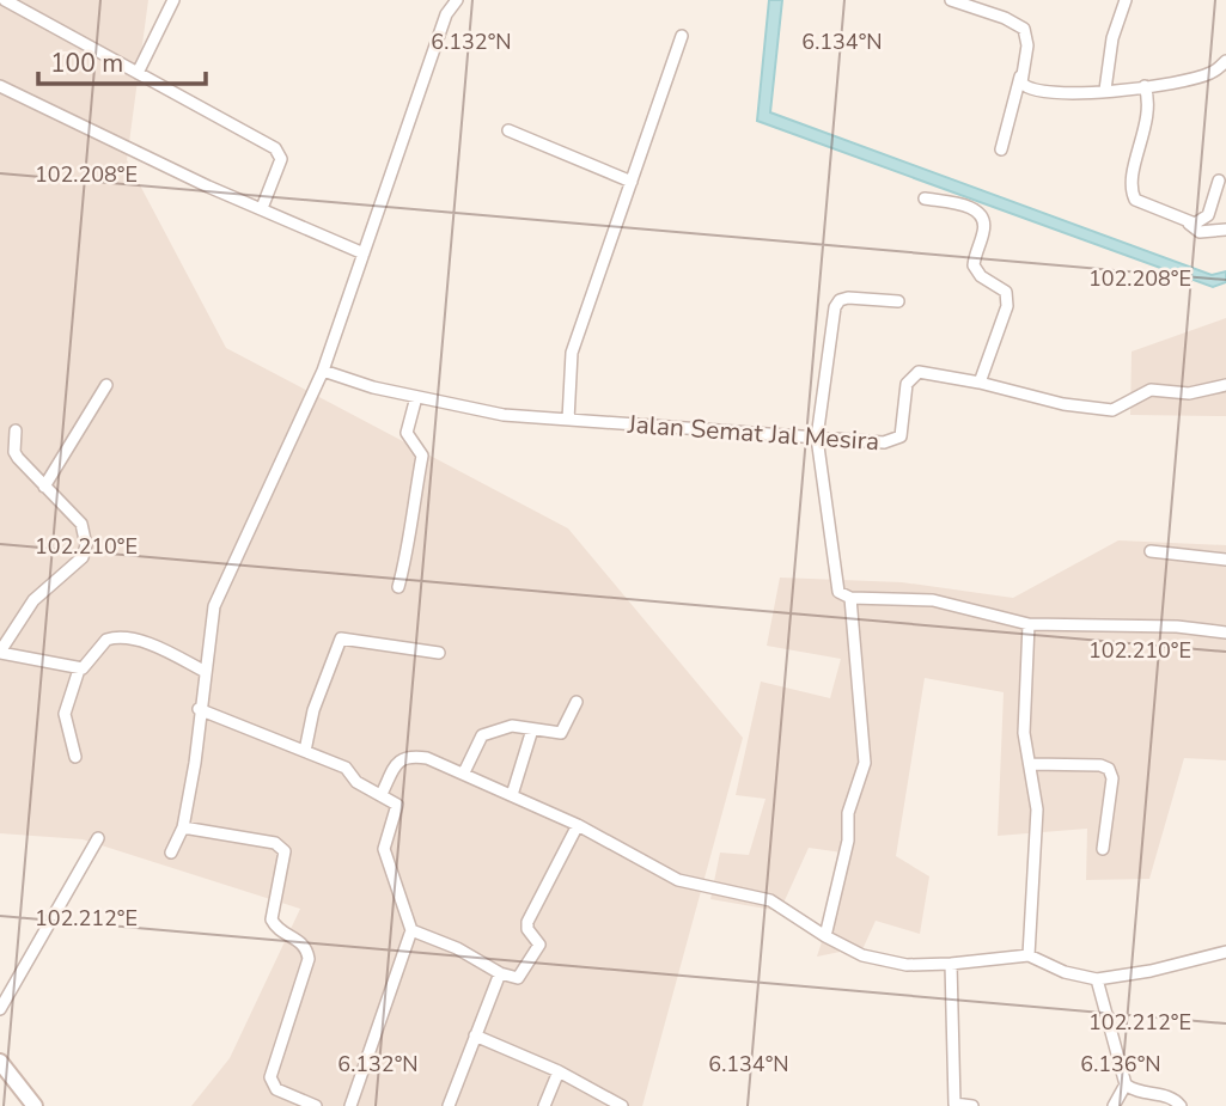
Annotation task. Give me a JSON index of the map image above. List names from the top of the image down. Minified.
{"streets":{"street":["Jalan Semat Jal Mesira"]},"scale_bar":"100 m","coordinates":["6.132°N","6.134°N","102.208°E","102.210°E","102.212°E","6.136°N"]}
